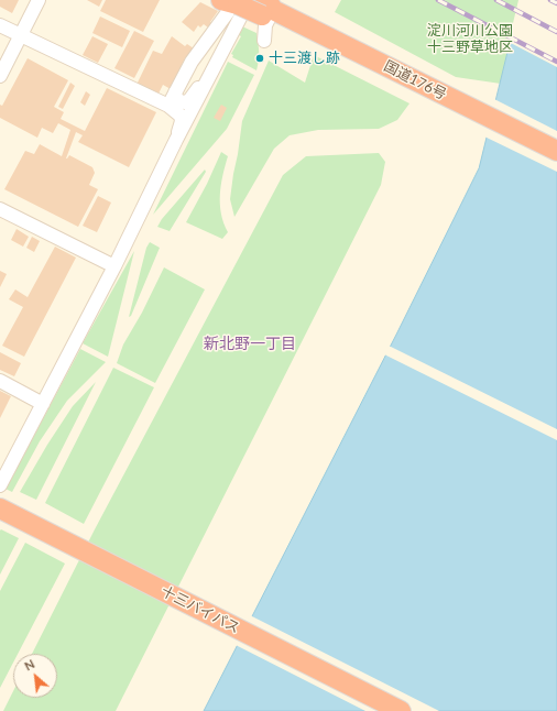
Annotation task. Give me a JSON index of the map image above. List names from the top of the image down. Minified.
{"streets":{"highway":["国道176号","十三バイパス"]},"districts":["新北野一丁目"],"parks":["淀川河川公園 十三野草地区"],"places":["十三渡し跡"],"north":"top left"}
